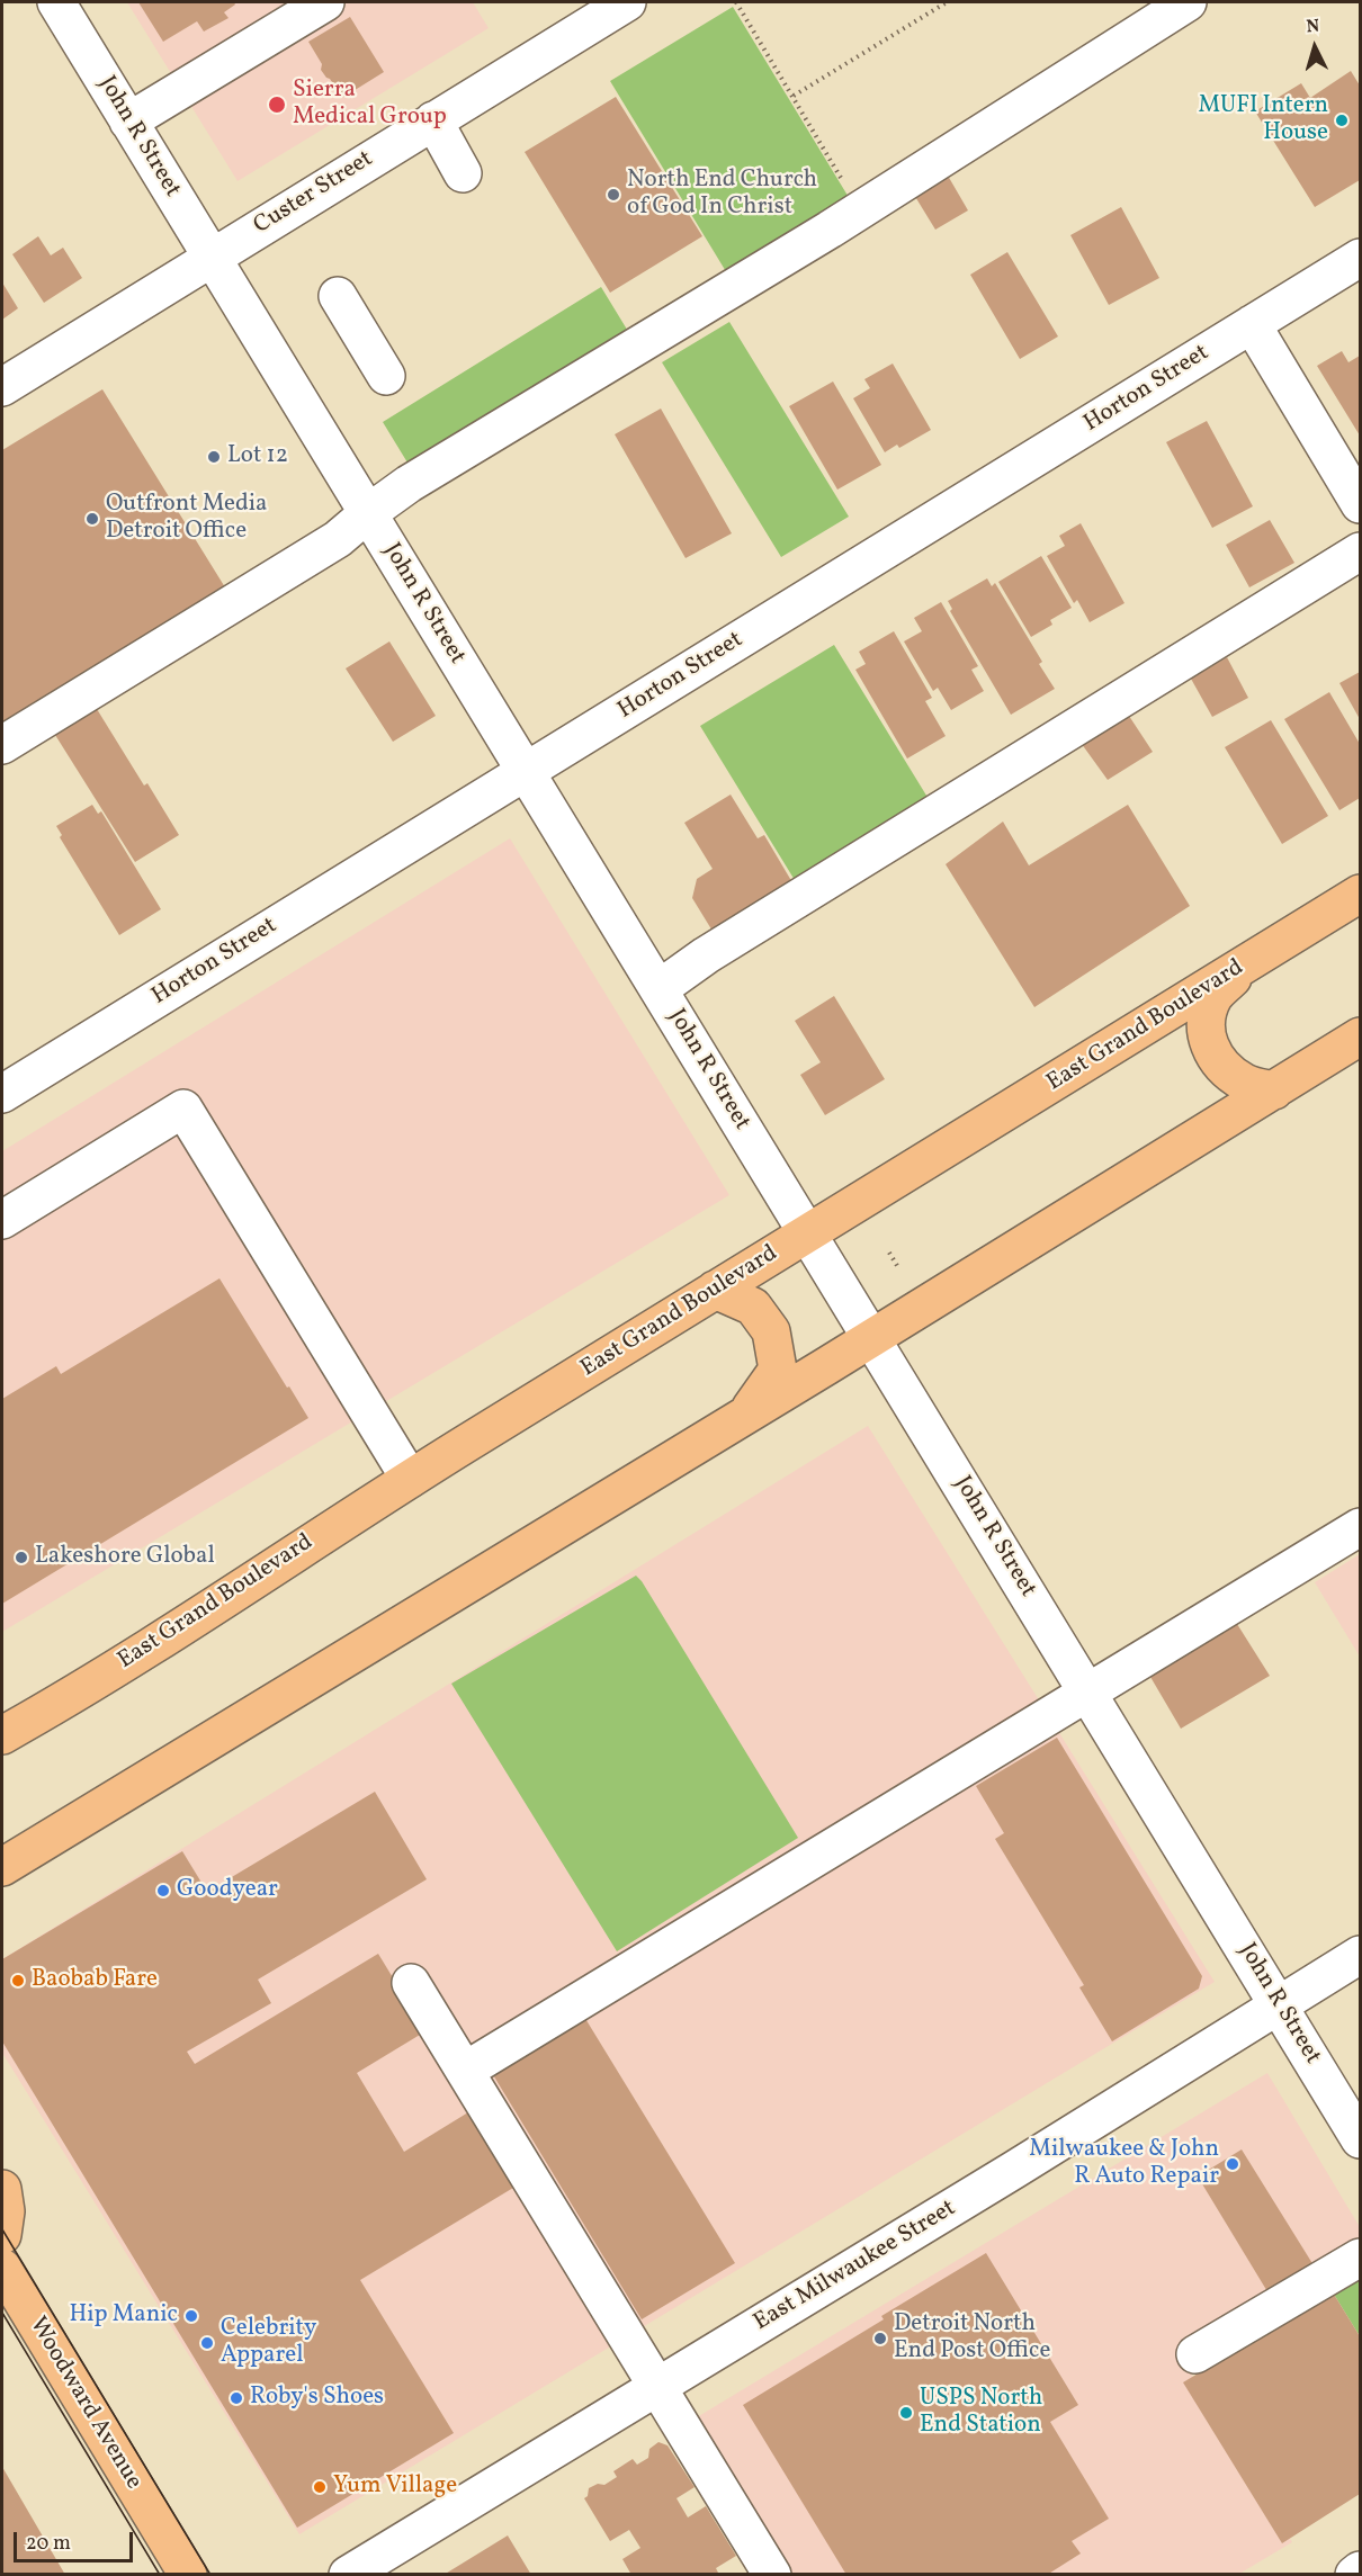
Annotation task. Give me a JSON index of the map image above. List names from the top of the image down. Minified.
{"streets":{"main road":["East Grand Boulevard","Woodward Avenue"],"street":["John R Street","Custer Street","Horton Street","East Milwaukee Street"]},"crossings":[["John R Street","Custer Street"],["John R Street","Horton Street"],["John R Street","East Grand Boulevard"],["John R Street","East Milwaukee Street"]],"places":["Sierra Medical Group","MUFI Intern House","North End Church of God In Christ","Lot 12","Outfront Media Detroit Office","Lakeshore Global","Goodyear","Baobab Fare","Milwaukee & John R Auto Repair","Hip Manic","Detroit North End Post Office","Celebrity Apparel","Roby's Shoes","USPS North End Station","Yum Village"],"scale_bar":"20 m","north":"top"}
